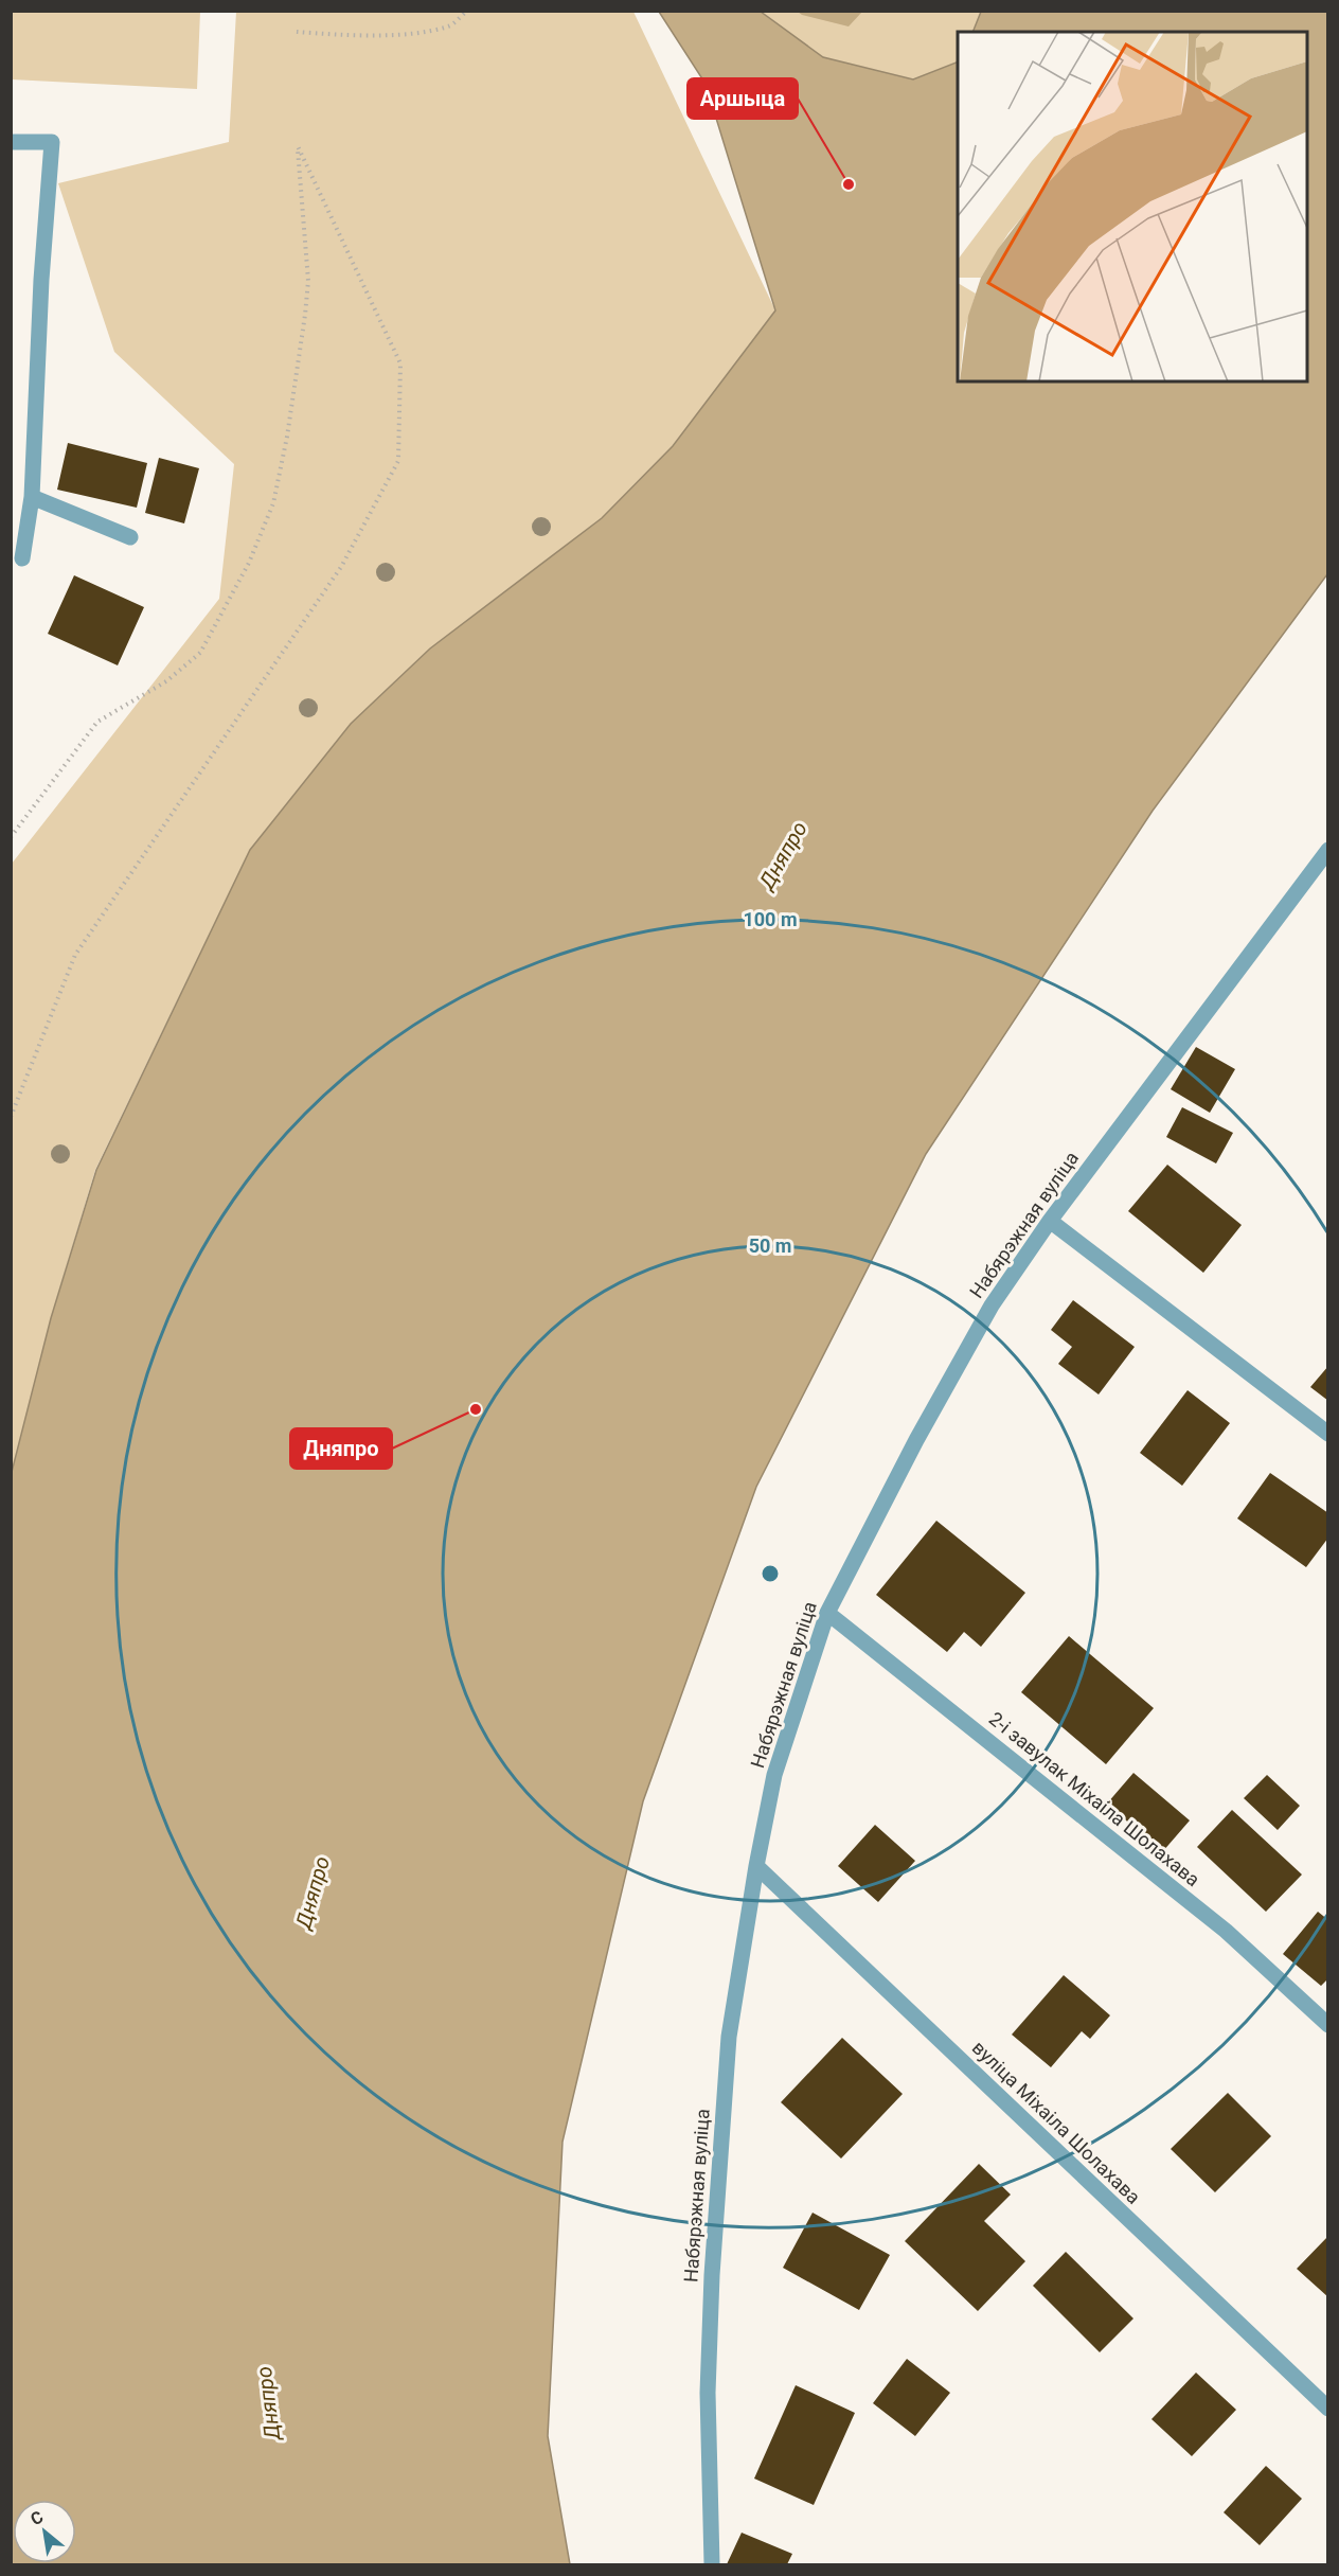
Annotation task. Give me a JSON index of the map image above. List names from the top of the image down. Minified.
{"streets":{"street":["Набярэжная вуліца","2-і завулак Міхаіла Шолахава","вуліца Міхаіла Шолахава"]},"crossings":[["Набярэжная вуліца","2-і завулак Міхаіла Шолахава"],["Набярэжная вуліца","вуліца Міхаіла Шолахава"]],"water":["Дняпро"],"places":["Аршыца","Дняпро"],"north":"top left","rings":["100 m","50 m"]}
